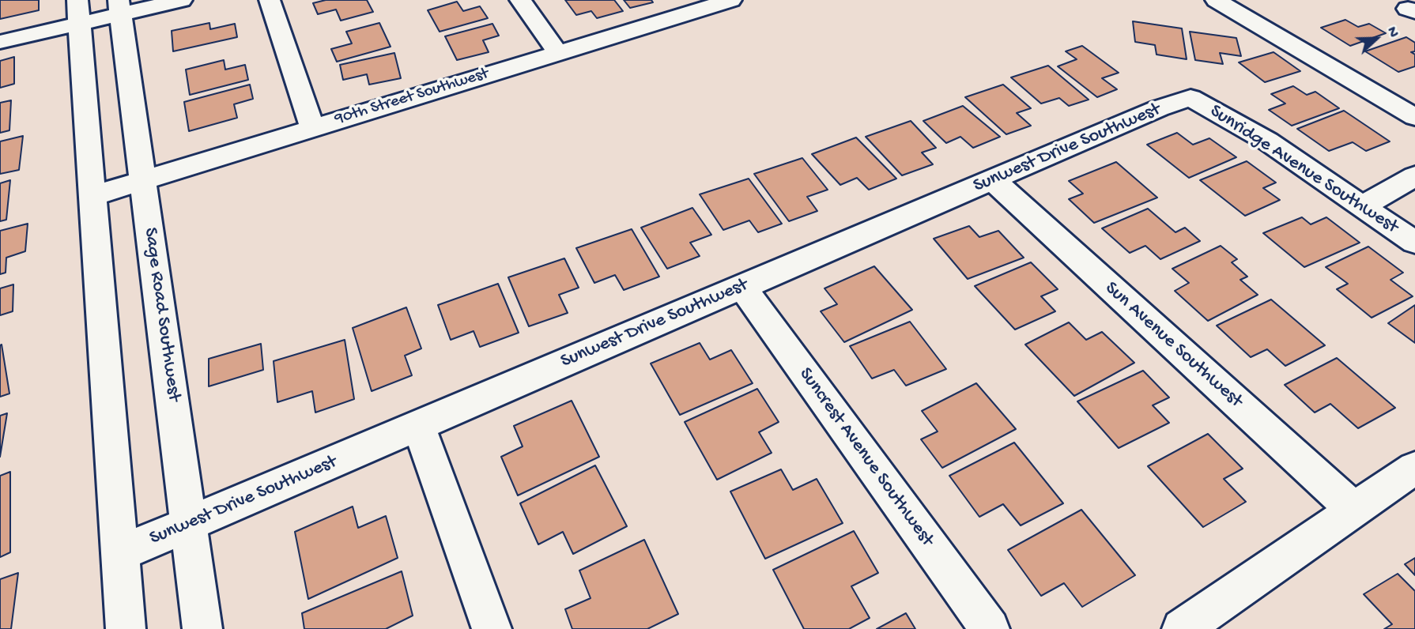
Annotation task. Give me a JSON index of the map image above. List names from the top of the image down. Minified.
{"streets":{"street":["90th Street Southwest","Sunwest Drive Southwest","Sunridge Avenue Southwest","Sage Road Southwest","Sun Avenue Southwest","Suncrest Avenue Southwest"]},"crossings":[["90th Street Southwest","Sage Road Southwest"],["Sunwest Drive Southwest","Sunridge Avenue Southwest"],["Sunwest Drive Southwest","Sage Road Southwest"],["Sunwest Drive Southwest","Sun Avenue Southwest"],["Sunwest Drive Southwest","Suncrest Avenue Southwest"]],"north":"right"}
